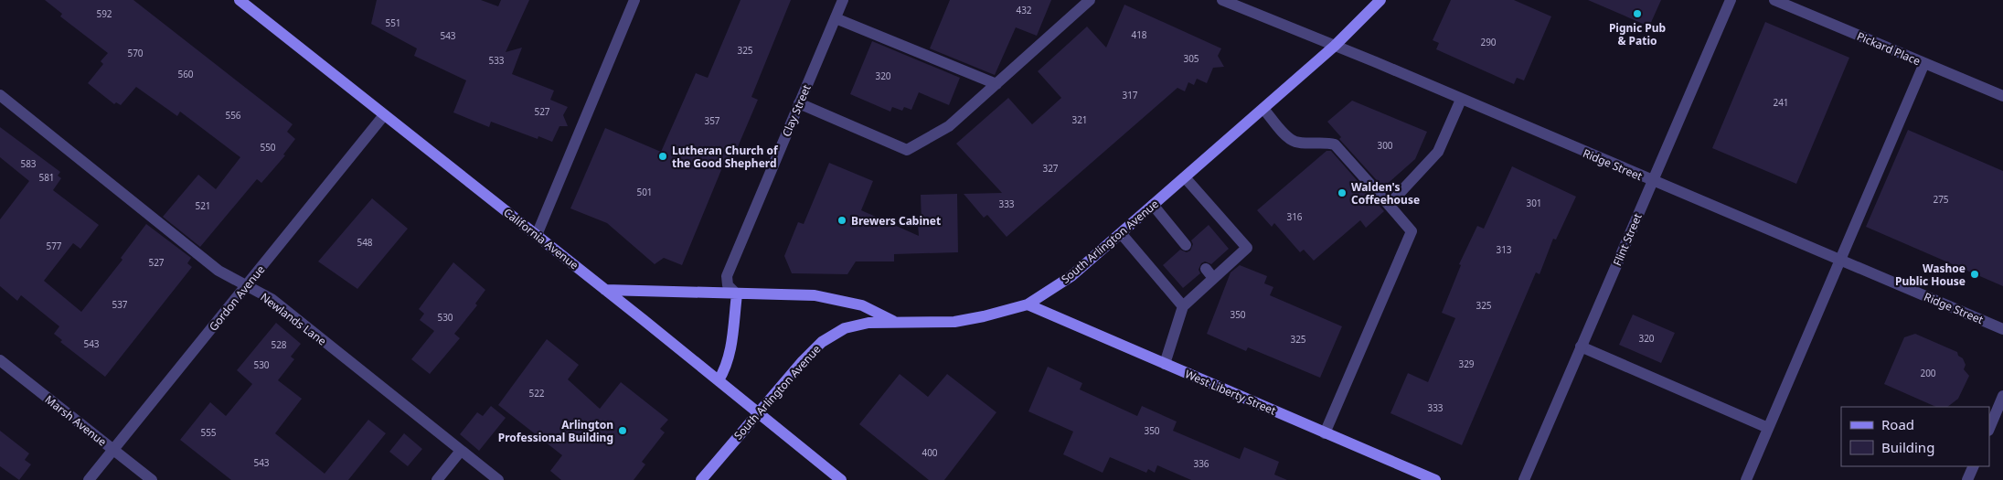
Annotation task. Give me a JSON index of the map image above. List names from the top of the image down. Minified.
{"streets":{"main road":["California Avenue","South Arlington Avenue","West Liberty Street"],"street":["Pickard Place","Clay Street","Ridge Street","Flint Street","Gordon Avenue","Newlands Lane","Marsh Avenue"]},"crossings":[["Ridge Street","Flint Street"],["Ridge Street","South Arlington Avenue"],["California Avenue","South Arlington Avenue"],["California Avenue","Gordon Avenue"],["South Arlington Avenue","West Liberty Street"],["Gordon Avenue","Newlands Lane"],["Gordon Avenue","Marsh Avenue"]],"places":["Pignic Pub & Patio","Lutheran Church of the Good Shepherd","Walden's Coffeehouse","Brewers Cabinet","Washoe Public House","Arlington Professional Building"],"house_numbers":["432","592","551","418","543","290","325","570","305","533","560","320","317","241","527","556","321","357","300","550","583","327","581","501","275","301","333","521","316","548","577","313","527","537","325","350","530","320","325","543","528","329","530","200","522","333","350","555","400","543","336"],"legend":["Road","Building"]}
